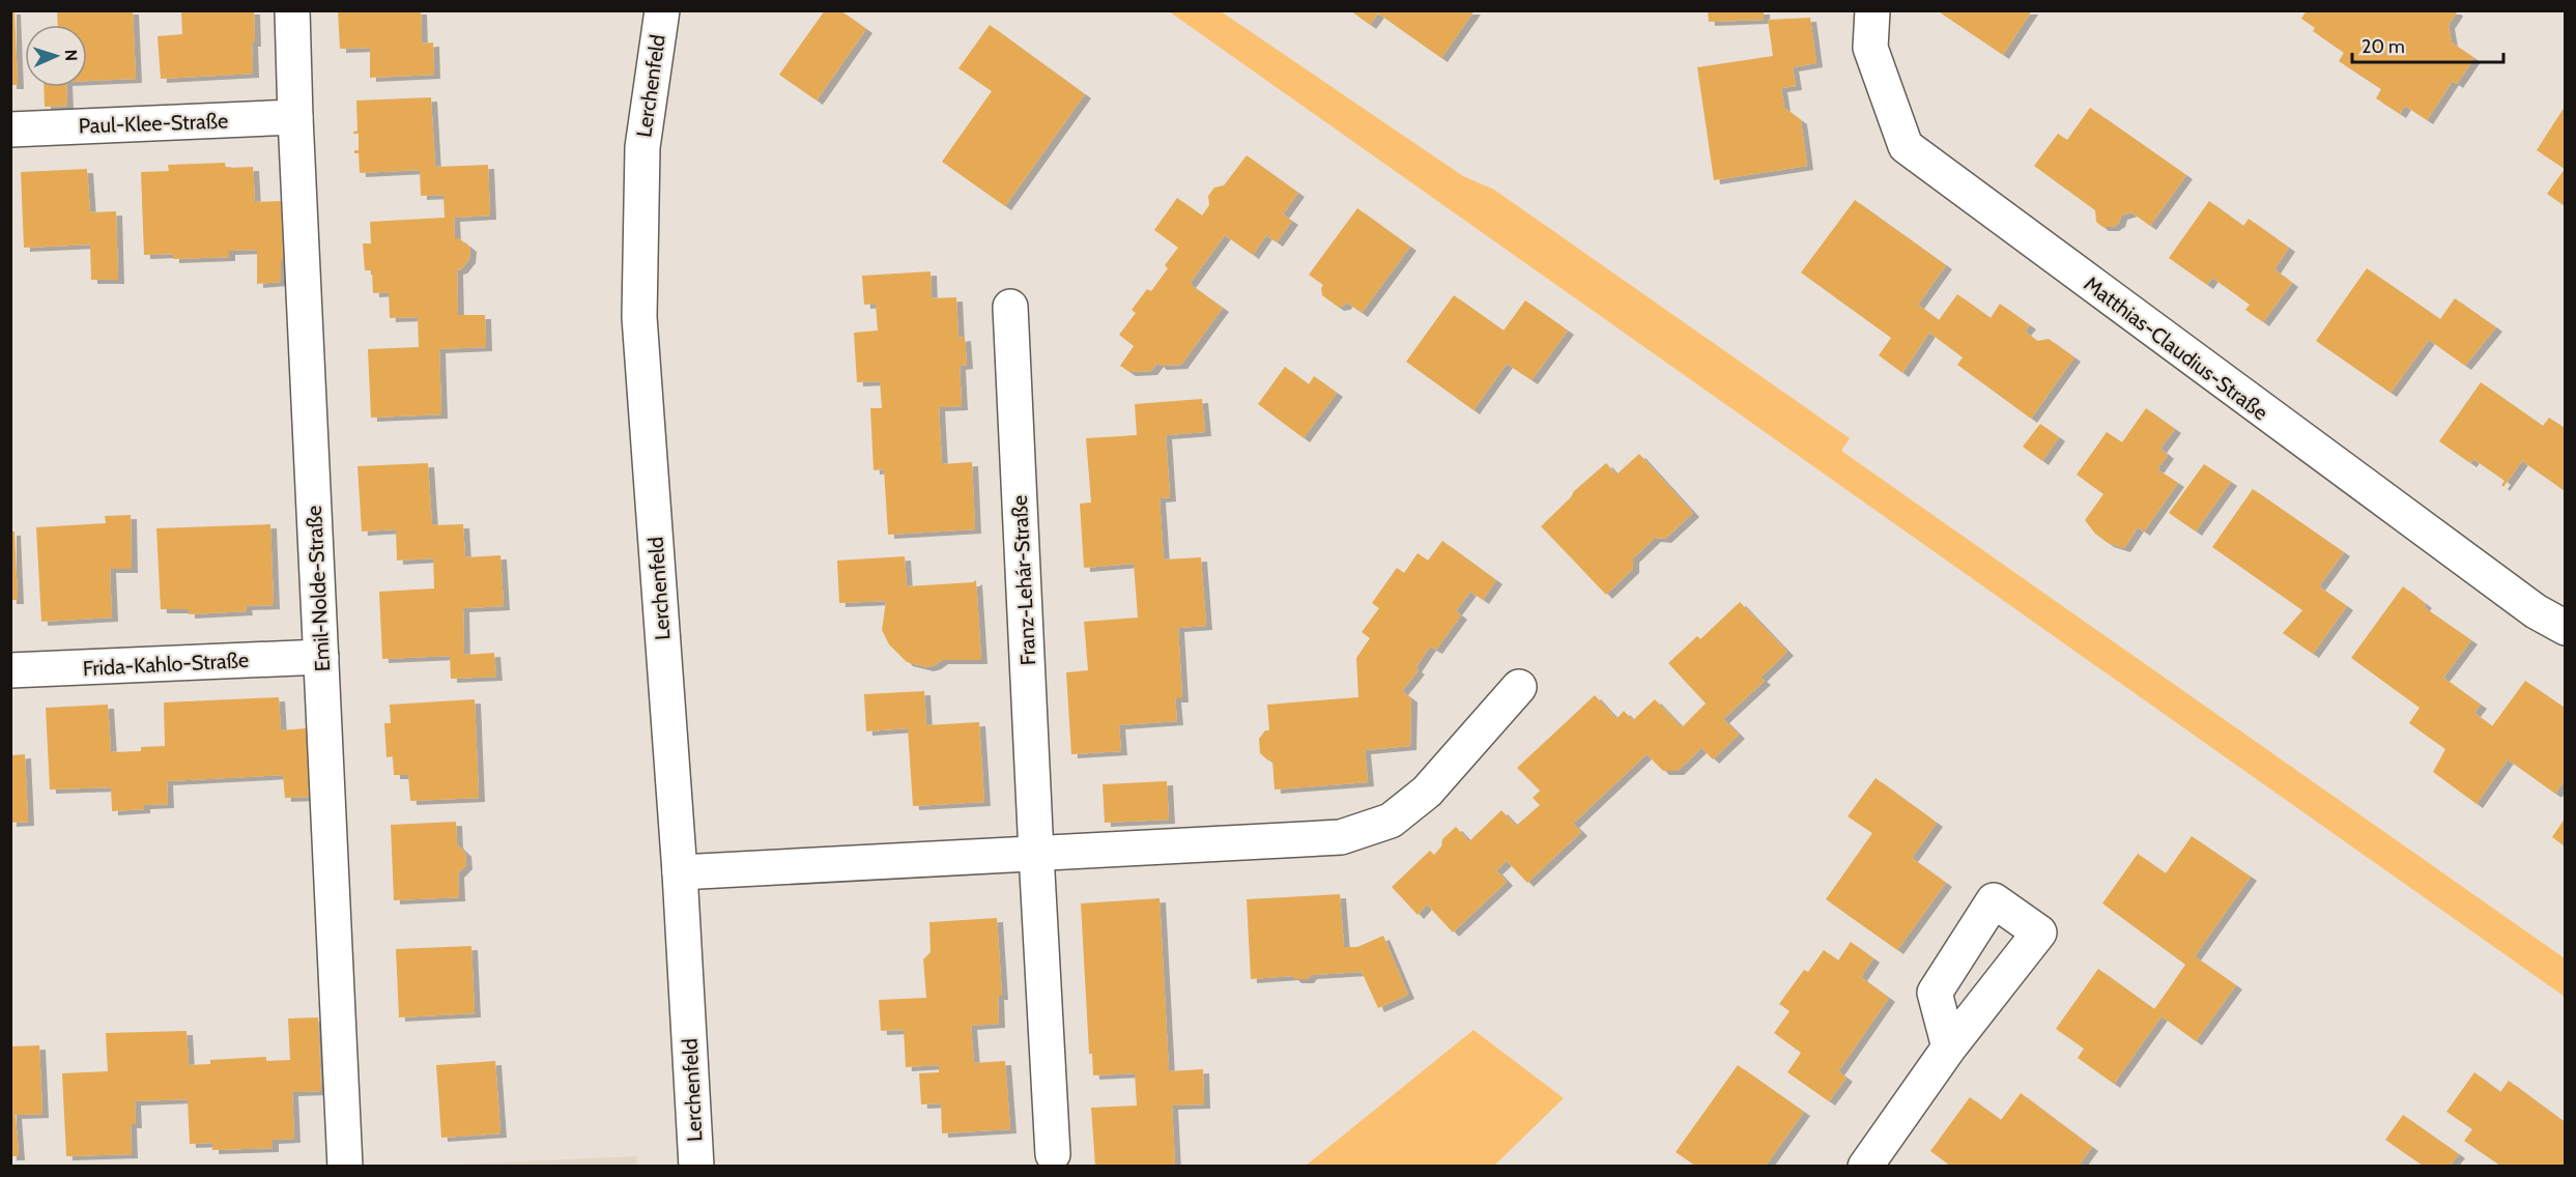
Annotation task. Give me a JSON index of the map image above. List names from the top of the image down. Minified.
{"streets":{"street":["Lerchenfeld","Paul-Klee-Straße","Matthias-Claudius-Straße","Franz-Lehár-Straße","Emil-Nolde-Straße","Frida-Kahlo-Straße"]},"crossings":[["Paul-Klee-Straße","Emil-Nolde-Straße"],["Emil-Nolde-Straße","Frida-Kahlo-Straße"]],"scale_bar":"20 m","north":"right"}
